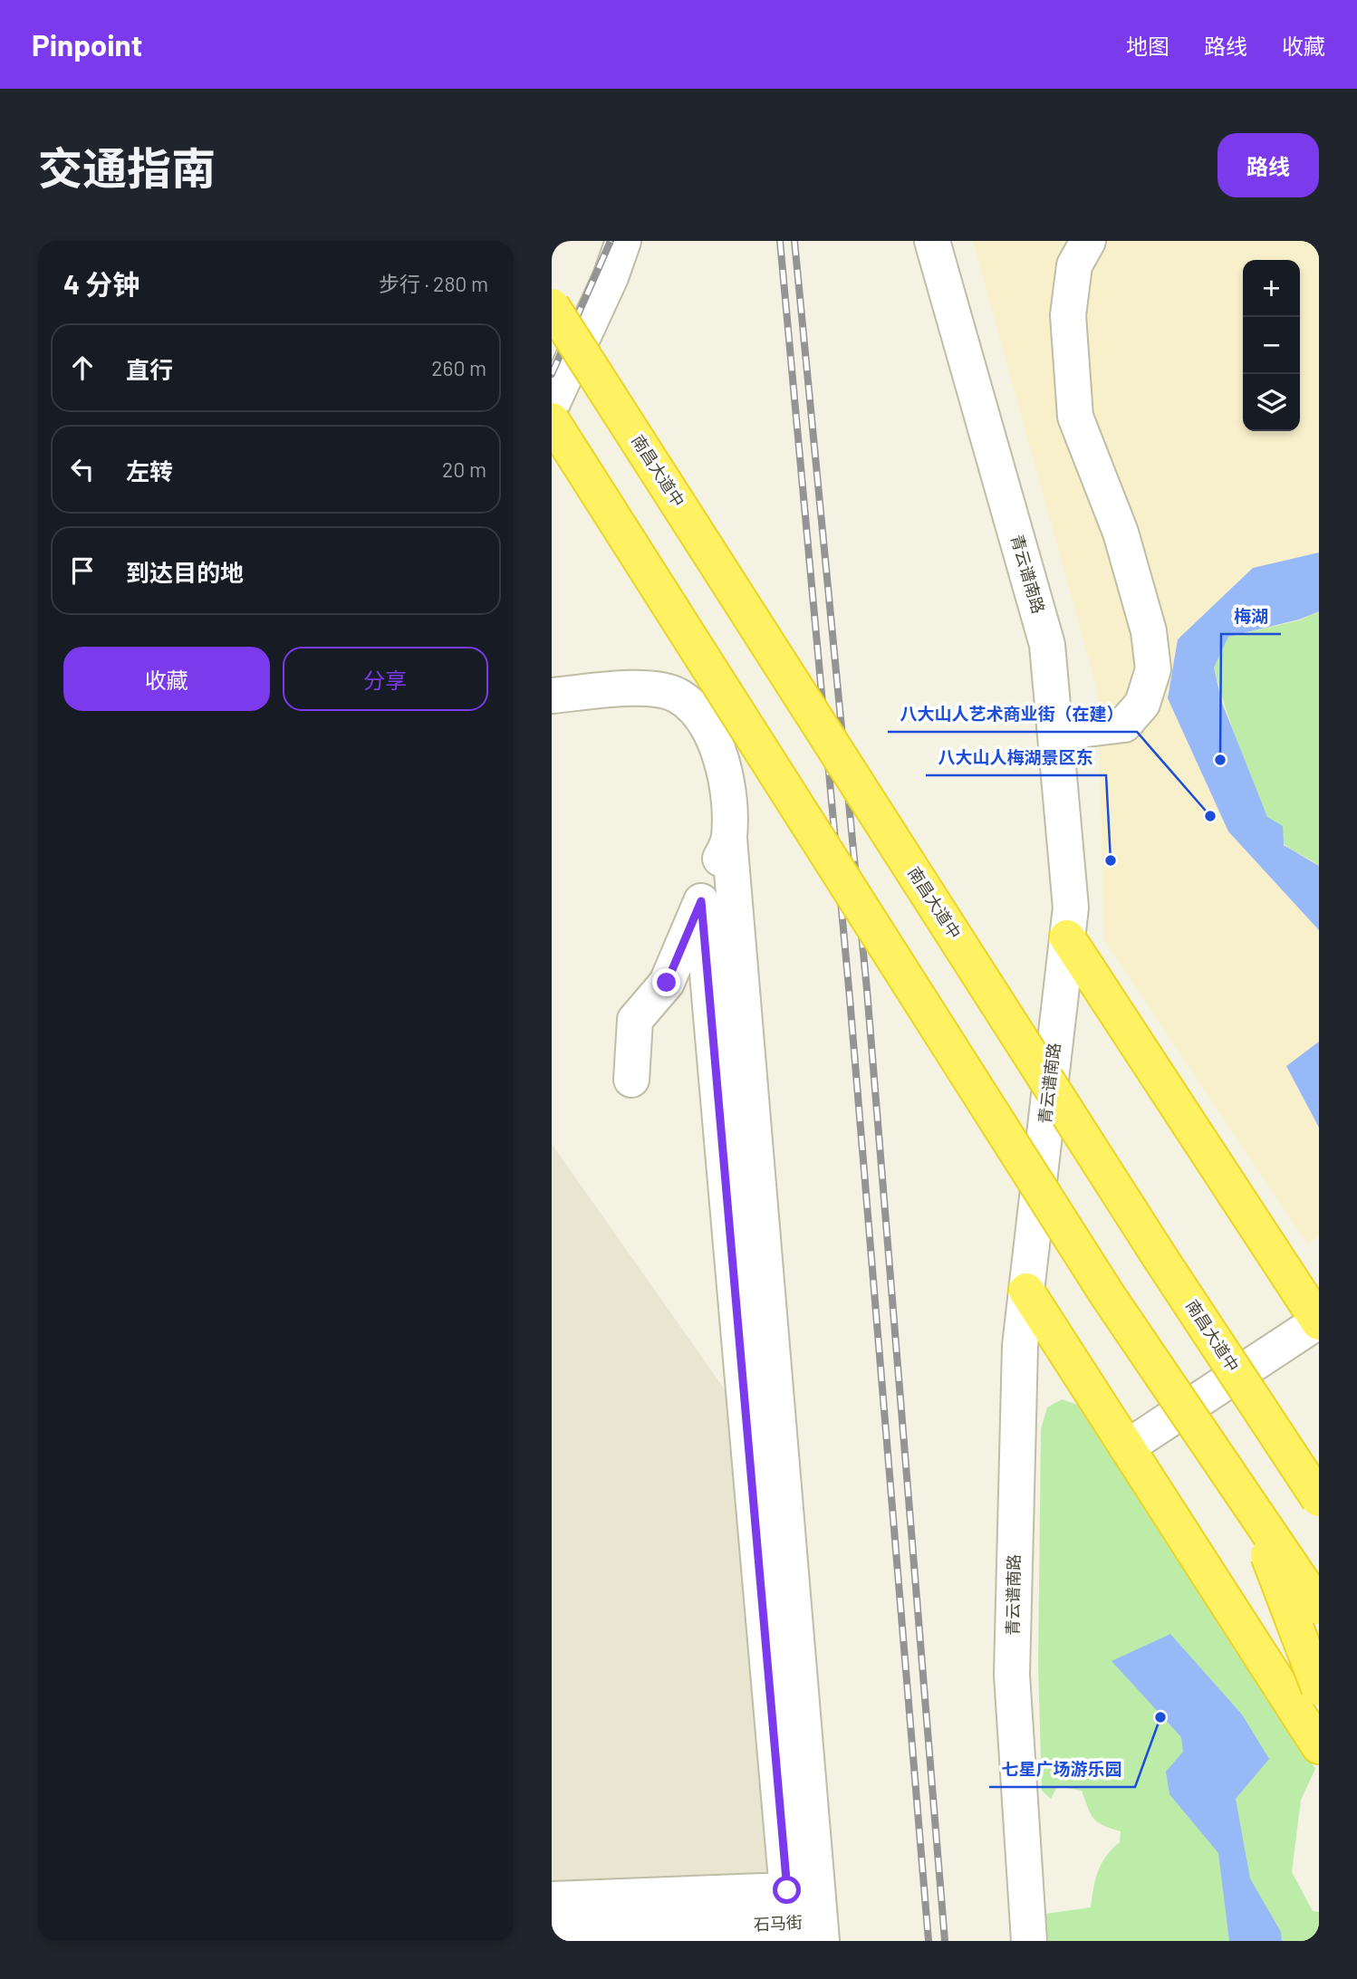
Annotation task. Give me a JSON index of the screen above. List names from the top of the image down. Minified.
{"streets":{"highway":["南昌大道中"],"street":["青云谱南路","石马街"]},"places":["梅湖","八大山人艺术商业街（在建）","八大山人梅湖景区东","七星广场游乐园"],"page":{"header":"Pinpoint","nav":["地图","路线","收藏"],"title":"交通指南","buttons":["路线",["收藏","分享"]],"heading":["4 分钟","步行 · 280 m"],"map_buttons":["+","−"],"list":[["直行","260 m"],["左转","20 m"],"到达目的地"]}}
